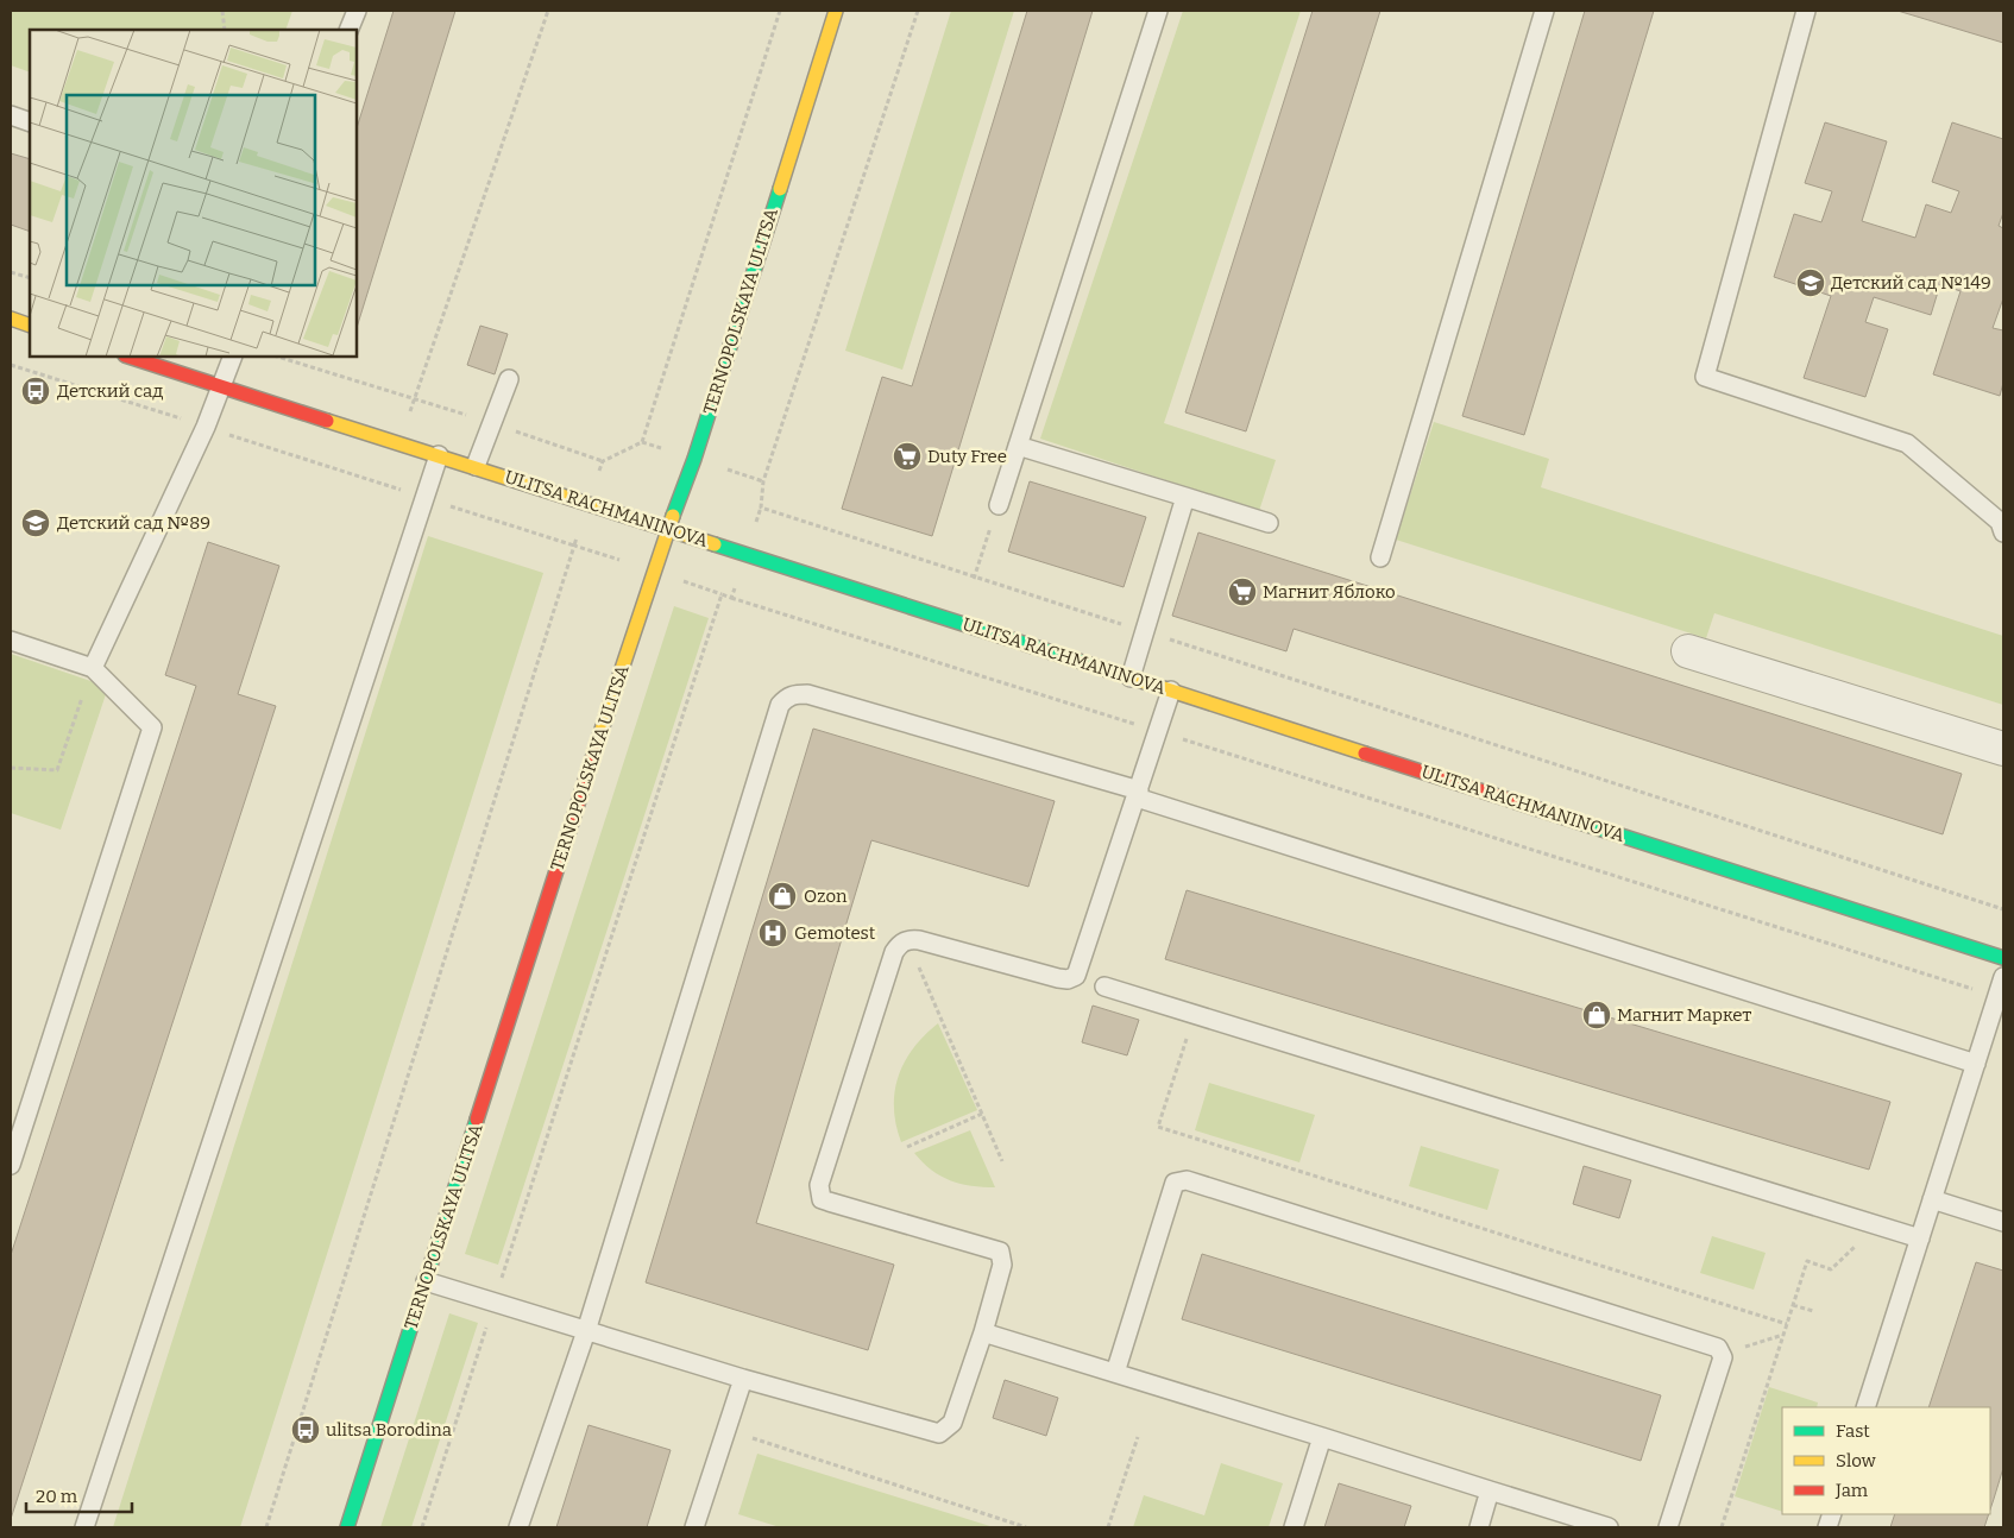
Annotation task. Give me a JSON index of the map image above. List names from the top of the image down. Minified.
{"streets":{"main road":["TERNOPOLSKAYA ULITSA","ULITSA RACHMANINOVA"]},"crossings":[["TERNOPOLSKAYA ULITSA","ULITSA RACHMANINOVA"]],"places":{"school or university":["Детский сад №149","Детский сад №89"],"bus stop":["Детский сад","ulitsa Borodina"],"supermarket":["Duty Free","Магнит Яблоко"],"shop":["Ozon","Магнит Маркет"],"hospital":["Gemotest"]},"legend":["Fast","Slow","Jam"],"scale_bar":"20 m"}
